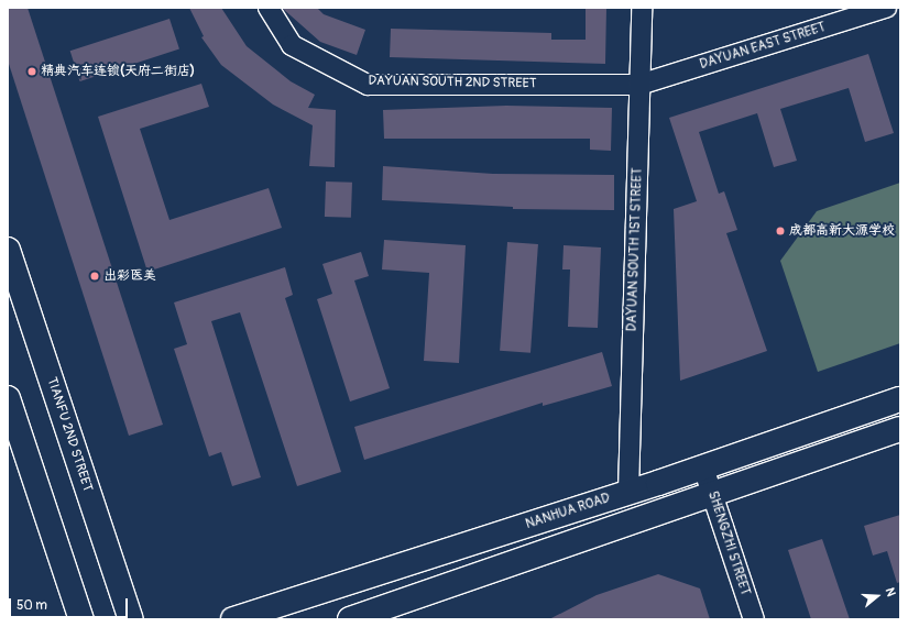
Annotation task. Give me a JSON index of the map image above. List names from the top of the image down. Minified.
{"streets":{"main road":["TIANFU 2ND STREET","NANHUA ROAD"],"street":["DAYUAN EAST STREET","DAYUAN SOUTH 2ND STREET","DAYUAN SOUTH 1ST STREET","SHENGZHI STREET"]},"crossings":[["DAYUAN EAST STREET","DAYUAN SOUTH 2ND STREET"],["DAYUAN EAST STREET","DAYUAN SOUTH 1ST STREET"],["DAYUAN SOUTH 2ND STREET","DAYUAN SOUTH 1ST STREET"],["DAYUAN SOUTH 1ST STREET","NANHUA ROAD"],["NANHUA ROAD","SHENGZHI STREET"]],"places":["精典汽车连锁(天府二街店)","成都高新大源学校","出彩医美"],"scale_bar":"50 m","north":"right"}
